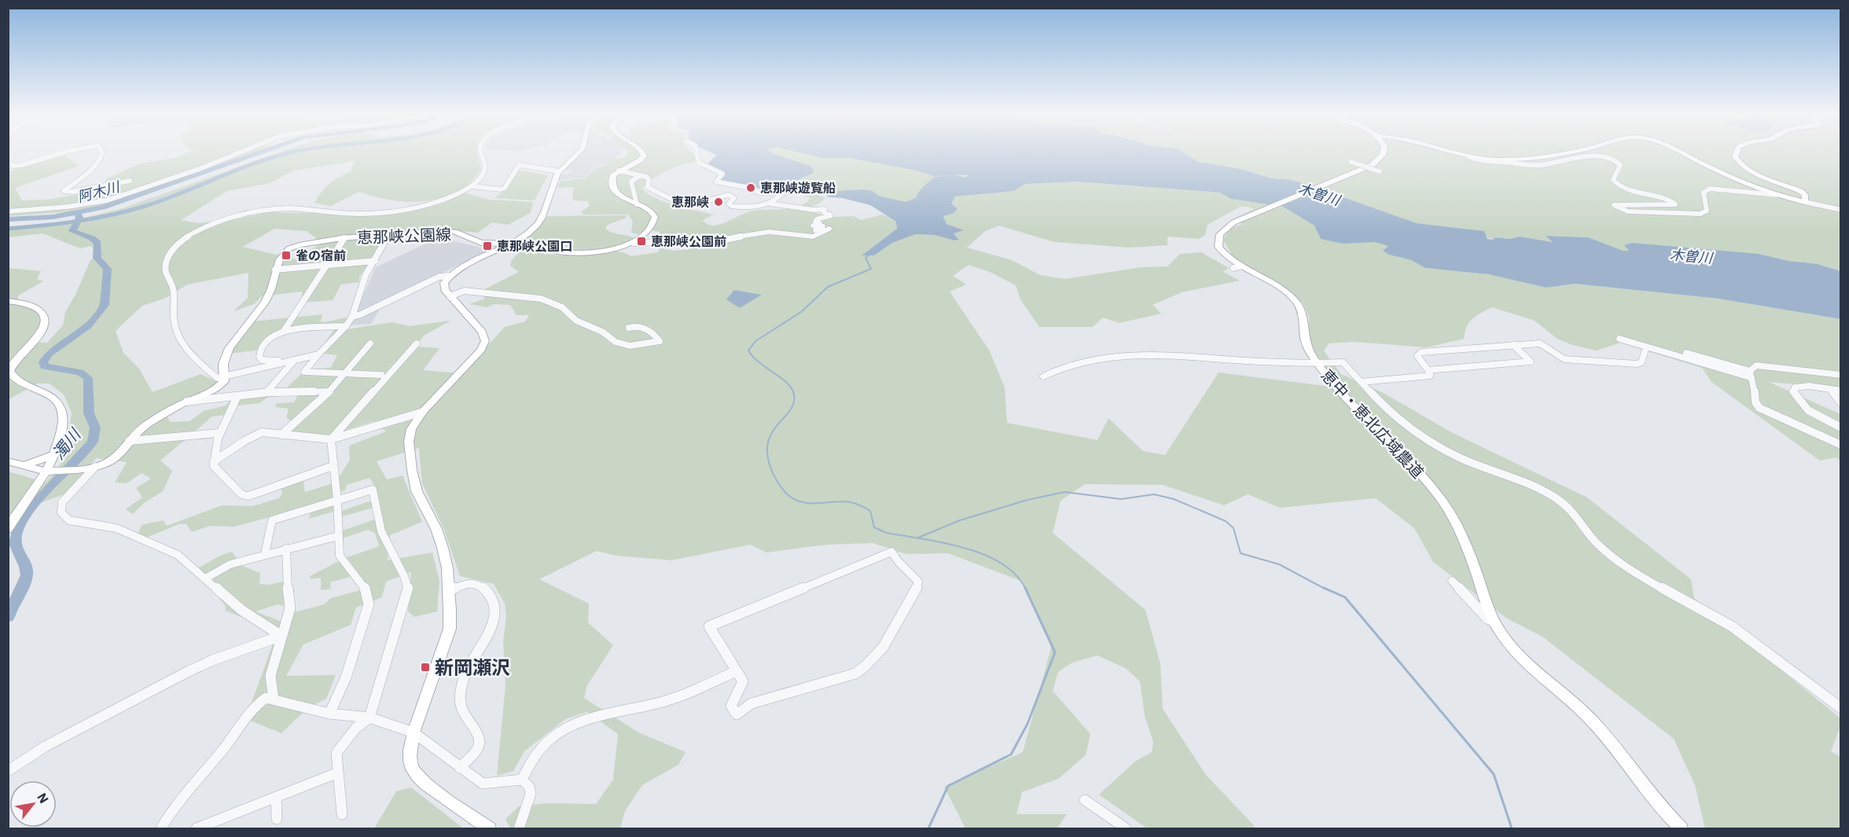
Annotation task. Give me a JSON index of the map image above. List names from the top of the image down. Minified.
{"streets":{"street":["恵那峡公園線","恵中・恵北広域農道"]},"water":["阿木川","木曽川","濁川"],"places":{"other":["恵那峡遊覧船","恵那峡"],"transit":["恵那峡公園前","恵那峡公園口","雀の宿前","新岡瀬沢"]},"north":"top right"}
